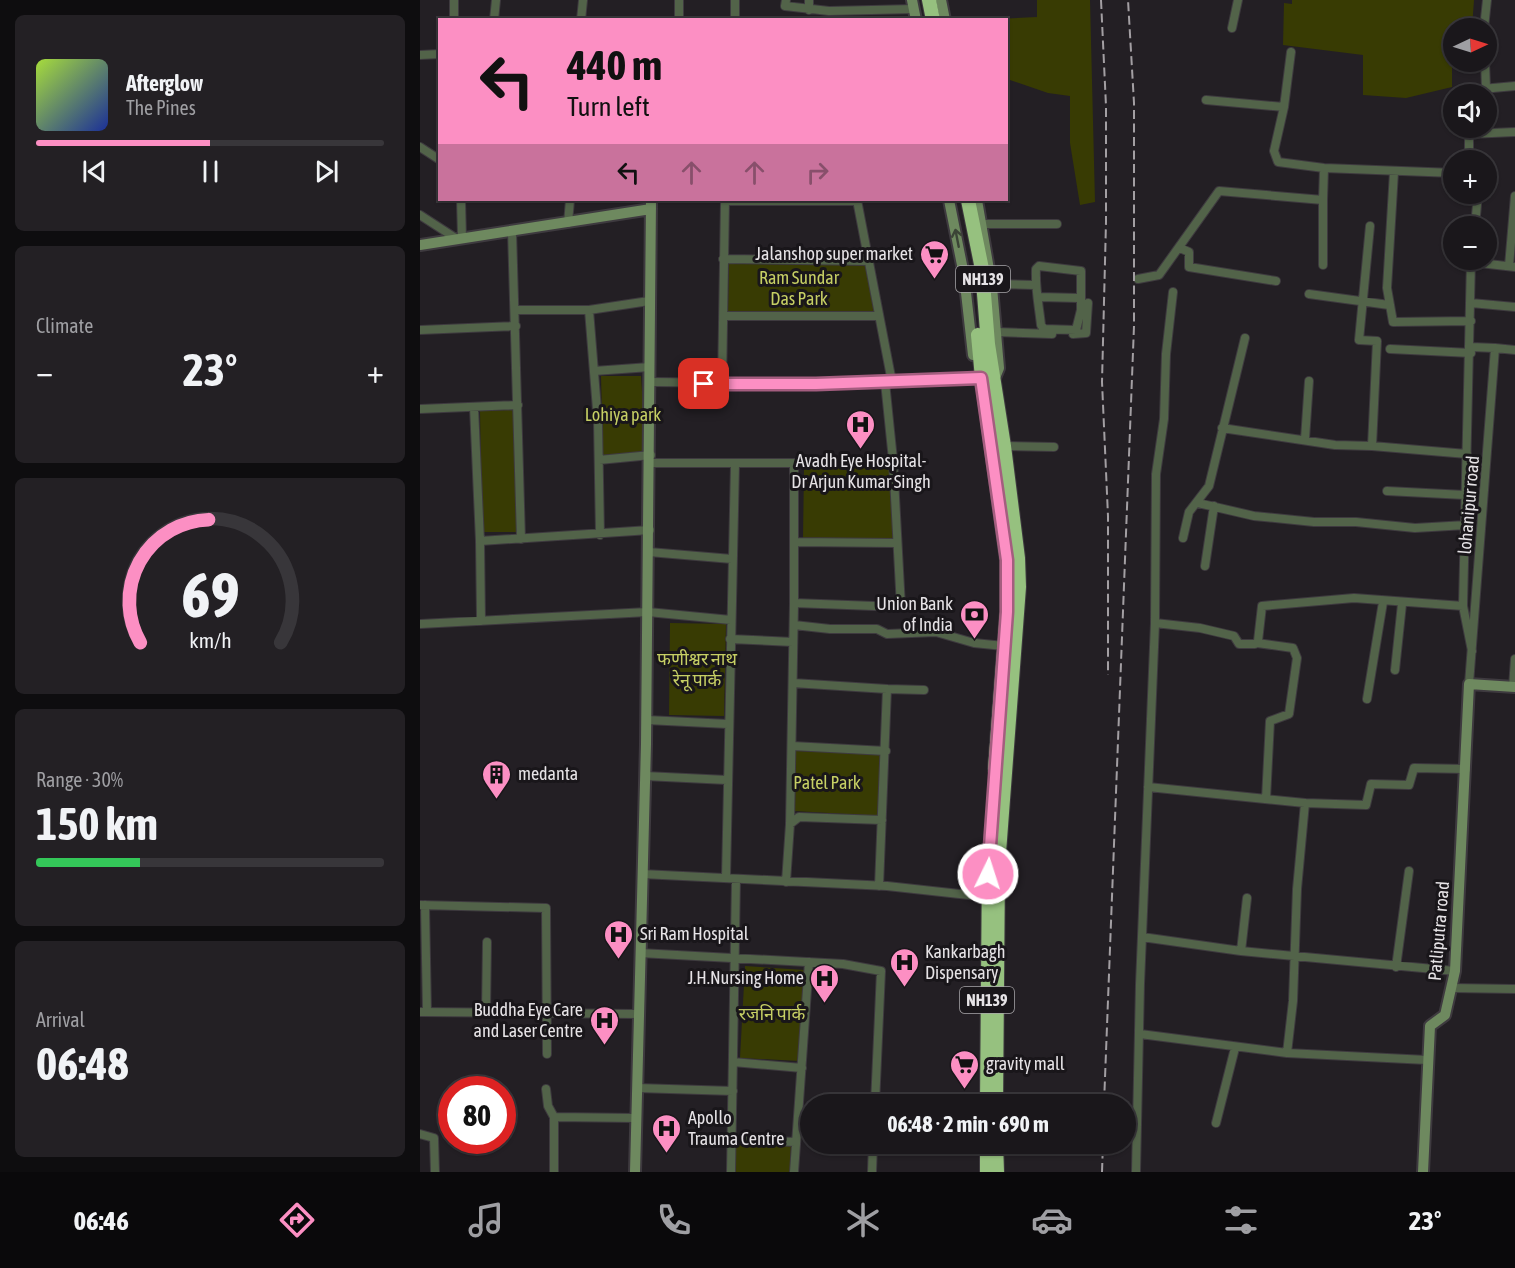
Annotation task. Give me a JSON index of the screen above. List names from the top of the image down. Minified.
{"streets":{"highway":["NH139"],"street":["lohanipur road","Patliputra road"]},"crossings":[["lohanipur road","Patliputra road"]],"parks":["Ram Sundar Das Park","Lohiya park","फणीश्वर नाथ रेनू पार्क","Patel Park","रजनि पार्क"],"places":{"supermarket":["Jalanshop super market","gravity mall"],"hospital":["Avadh Eye Hospital- Dr Arjun Kumar Singh","Sri Ram Hospital","Kankarbagh Dispensary","J.H.Nursing Home","Buddha Eye Care and Laser Centre","Apollo Trauma Centre"],"bank":["Union Bank of India"],"building":["medanta"]},"north":"right","page":{"map_buttons":["+","−"],"turn":["440 m","Turn left"],"song":["Afterglow","The Pines"],"tile":["Climate",["Range · 30%","150 km"],["Arrival","06:48"]],"heat":["−","23°","+"],"limit":"80","trip":"06:48 · 2 min · 690 m","tabs":["06:46","23°"],"gauge":["69","km/h"]}}
